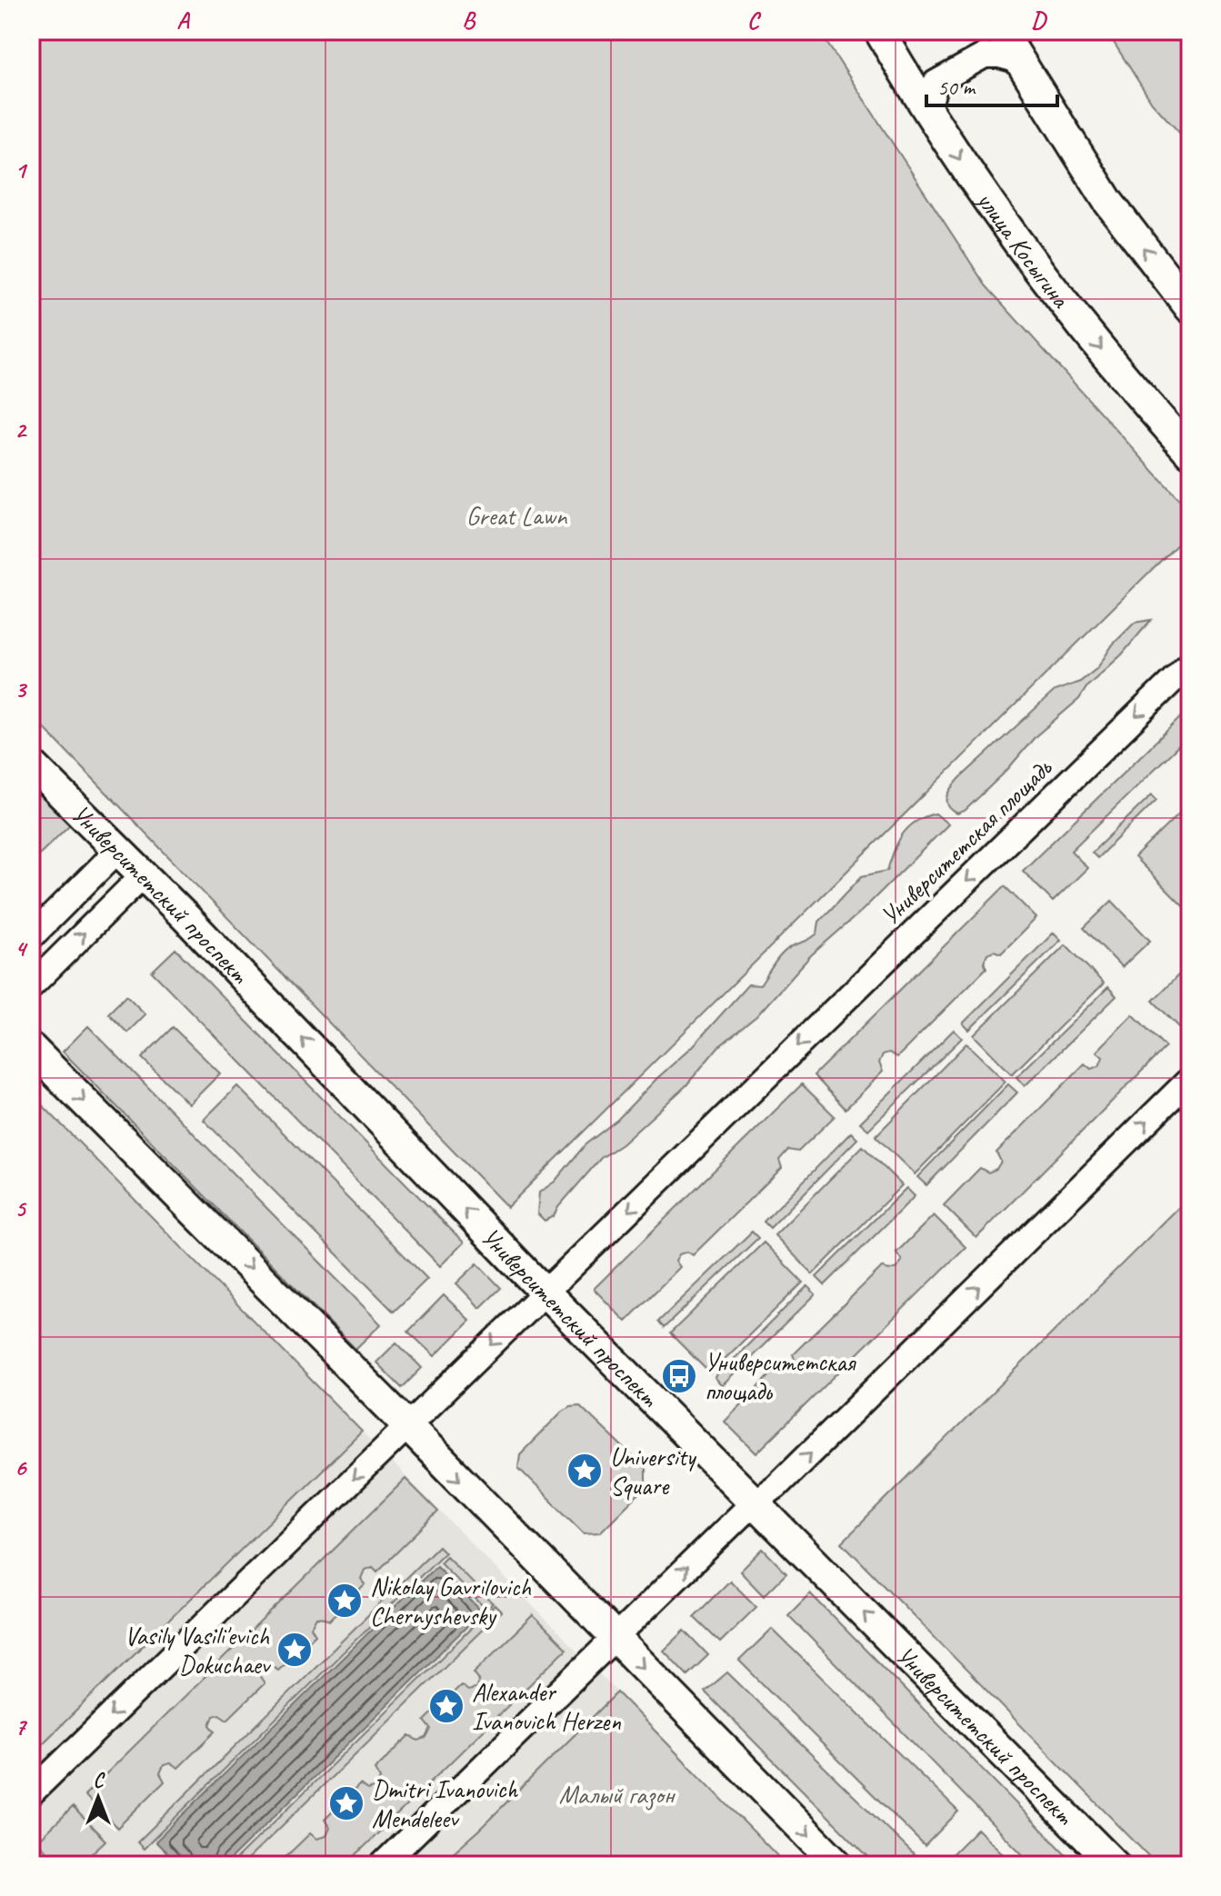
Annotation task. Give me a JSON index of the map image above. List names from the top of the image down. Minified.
{"streets":{"main road":["улица Косыгина","Университетский проспект"],"street":["Университетская площадь"]},"crossings":[["Университетская площадь","Университетский проспект"]],"one_way":["Университетская площадь"],"parks":["Great Lawn","Малый газон"],"places":{"bus stop":["Университетская площадь"],"place":["University Square","Nikolay Gavrilovich Chernyshevsky","Vasily Vasili'evich Dokuchaev","Alexander Ivanovich Herzen","Dmitri Ivanovich Mendeleev"]},"scale_bar":"50 m","north":"top","grid":{"columns":["A","B","C","D"],"rows":["1","2","3","4","5","6","7"]}}
